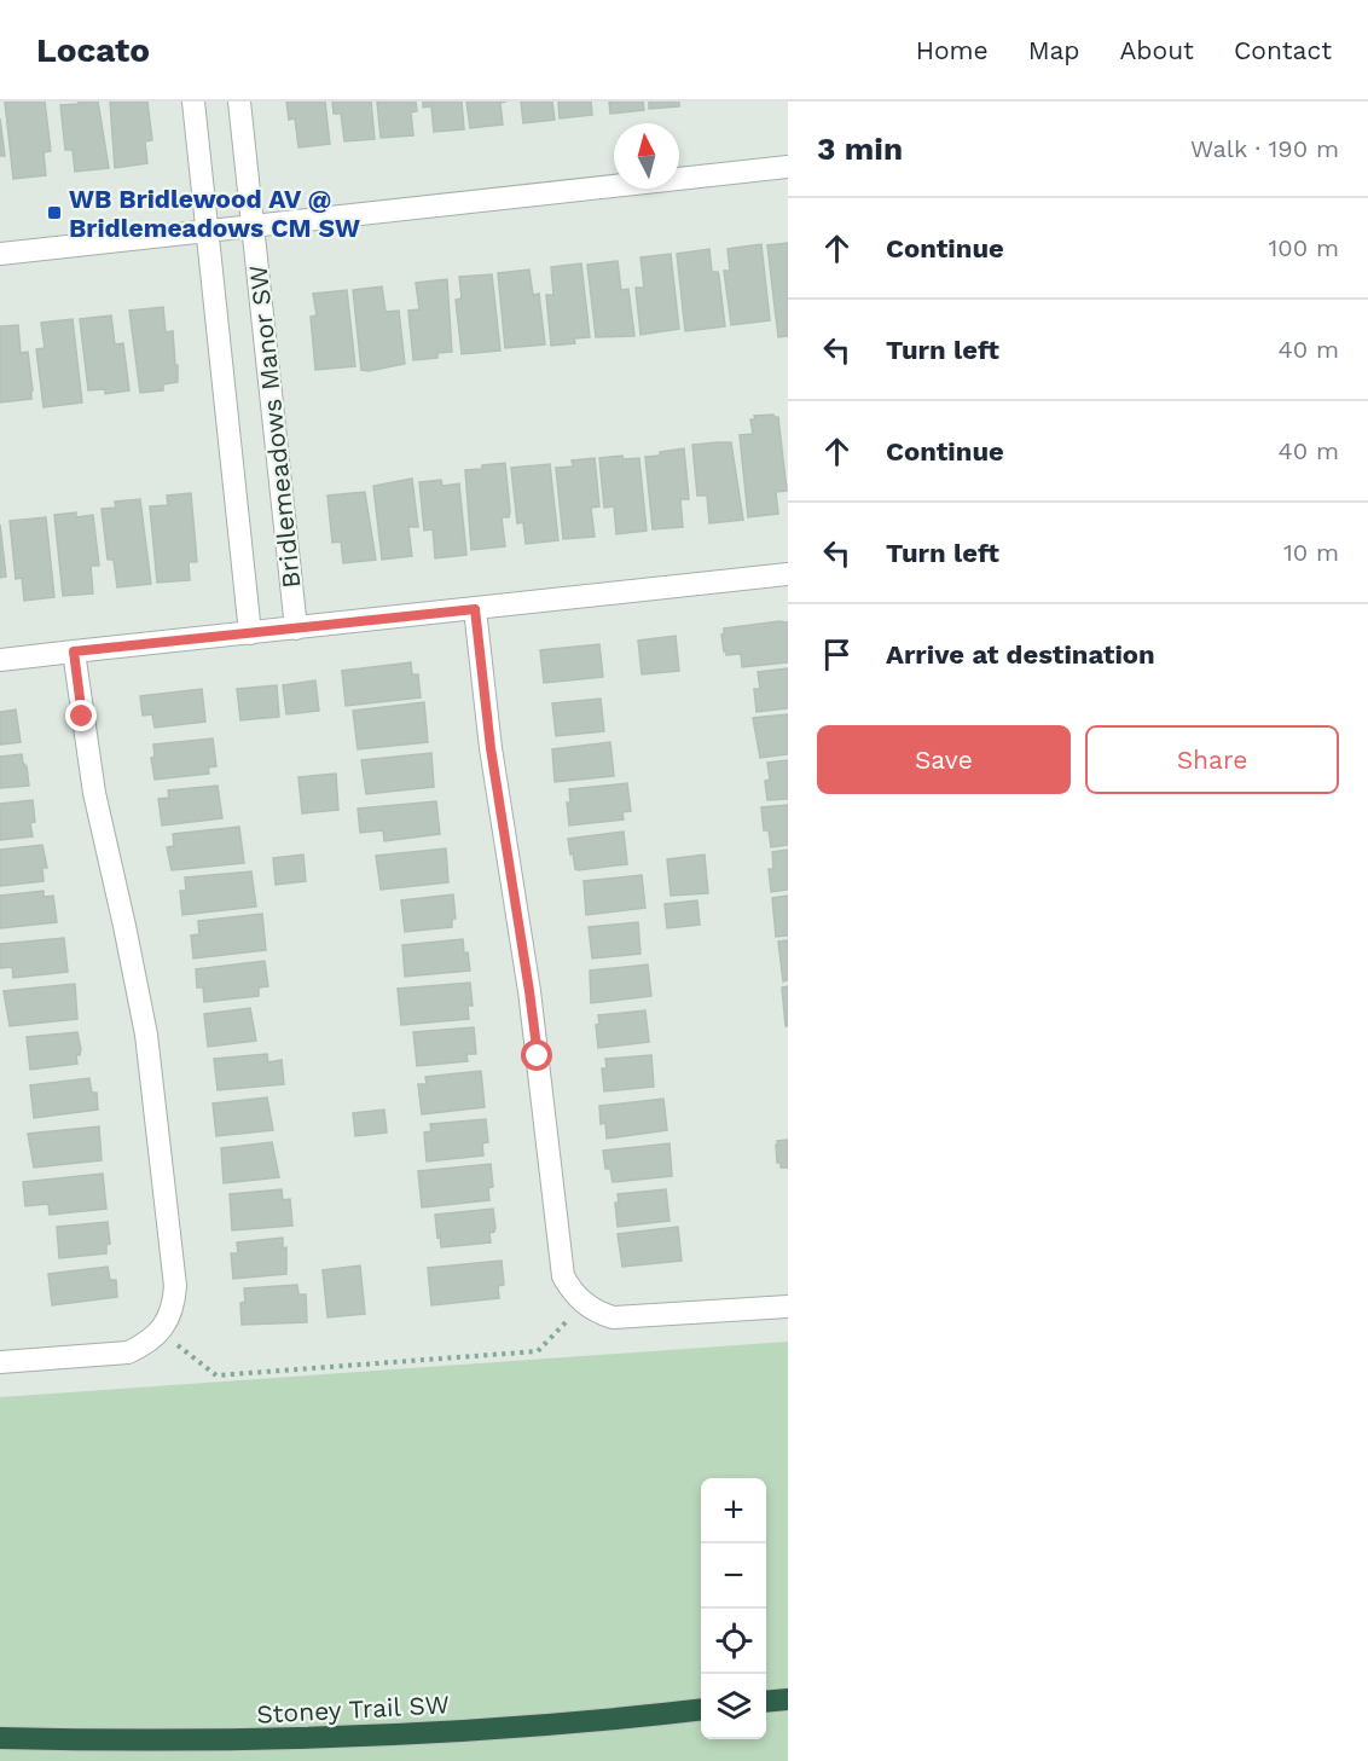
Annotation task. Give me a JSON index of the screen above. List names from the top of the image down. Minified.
{"streets":{"highway":["Stoney Trail SW"],"street":["Bridlemeadows Manor SW"]},"places":{"transit":["WB Bridlewood AV @ Bridlemeadows CM SW"]},"north":"top","page":{"header":"Locato","nav":["Home","Map","About","Contact"],"heading":["3 min","Walk · 190 m"],"list":[["Continue","100 m"],["Turn left","40 m"],["Continue","40 m"],["Turn left","10 m"],"Arrive at destination"],"buttons":["Save","Share"],"map_buttons":["+","−"]}}
